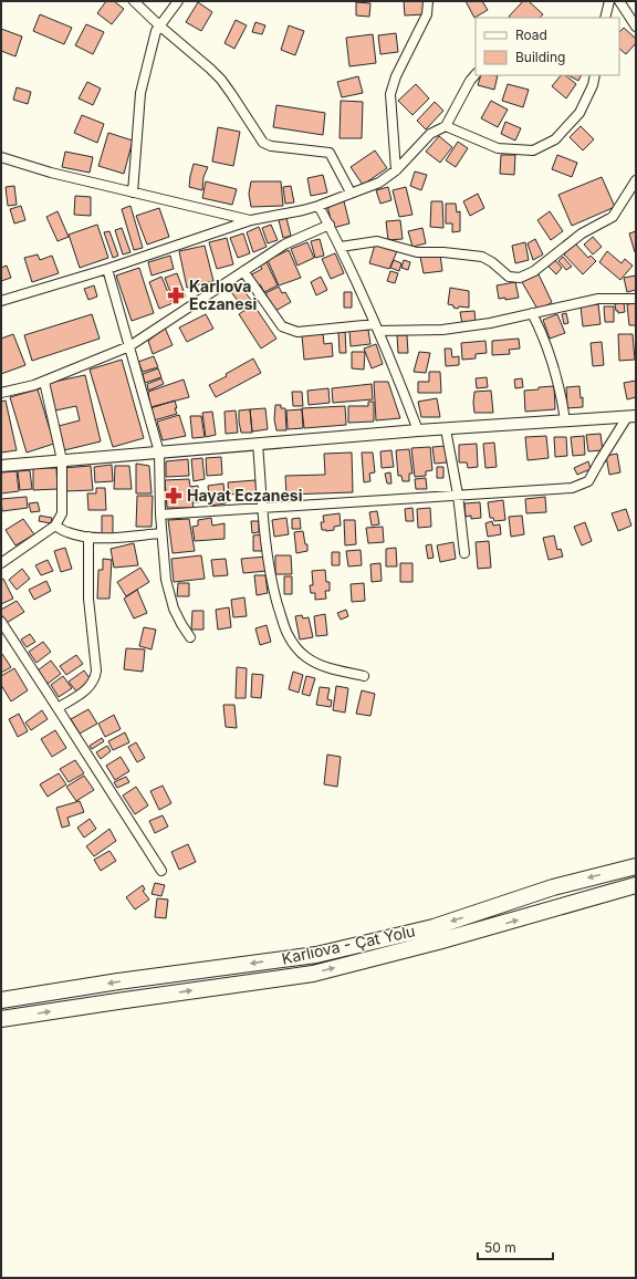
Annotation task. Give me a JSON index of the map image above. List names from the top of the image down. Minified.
{"streets":{"highway":["Karlıova - Çat Yolu"]},"places":{"pharmacy":["Karlıova Eczanesi","Hayat Eczanesi"]},"legend":["Road","Building"],"scale_bar":"50 m"}
